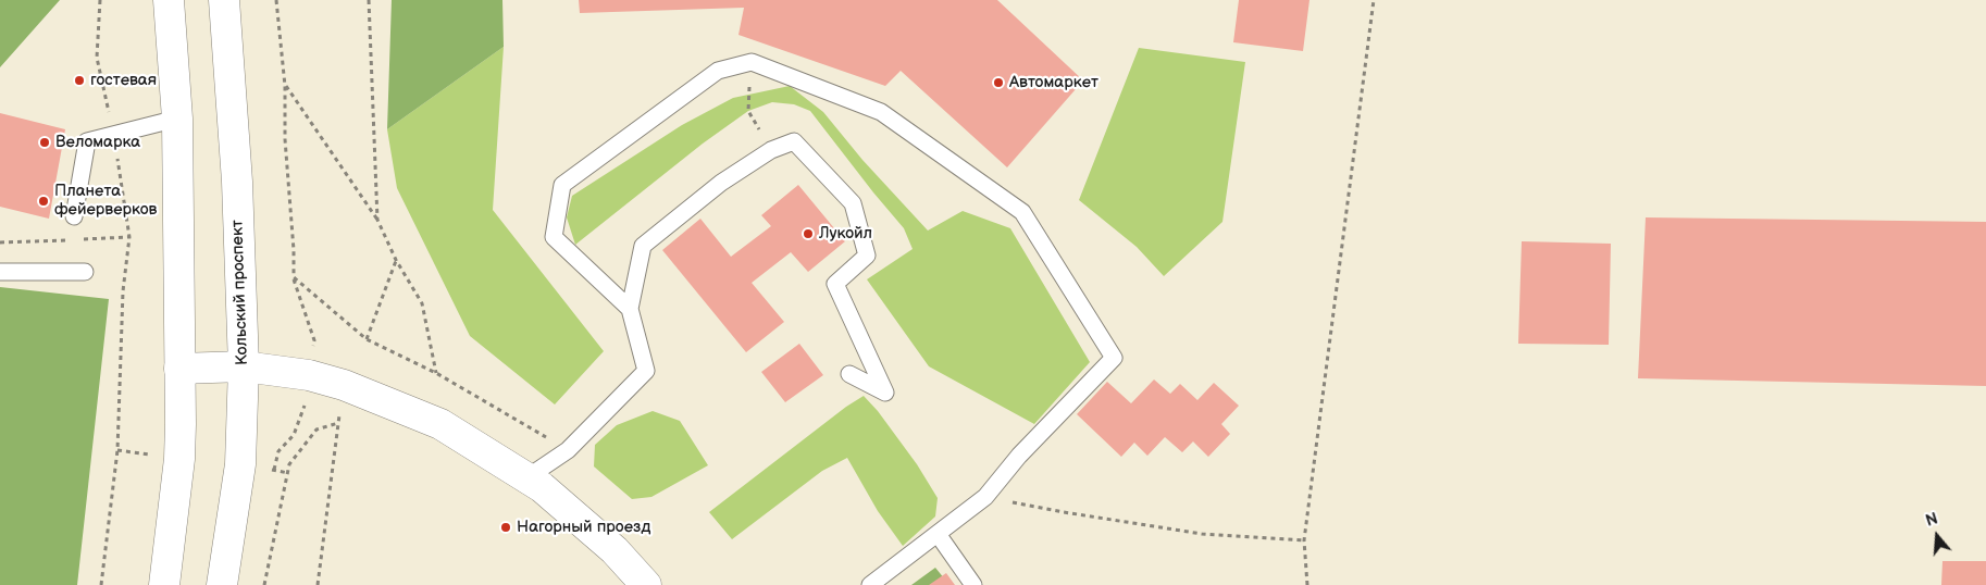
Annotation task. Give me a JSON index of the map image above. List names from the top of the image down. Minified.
{"streets":{"main road":["Кольский проспект"]},"places":["гостевая","Автомаркет","Веломарка","Планета фейерверков","Лукойл","Нагорный проезд"],"north":"top"}
